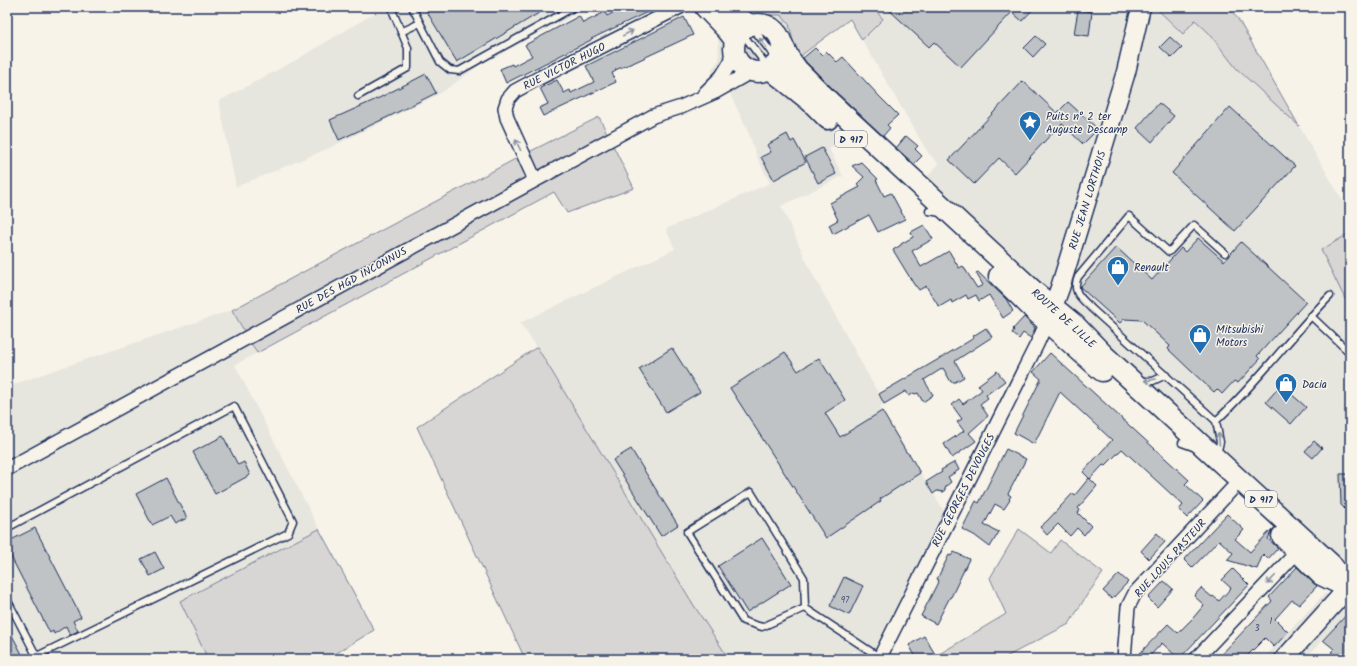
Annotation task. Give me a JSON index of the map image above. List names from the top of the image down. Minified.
{"streets":{"main road":["D 917","ROUTE DE LILLE"],"street":["RUE VICTOR HUGO","RUE JEAN LORTHOIS","RUE DES HGD INCONNUS","RUE GEORGES DEVOUGES","RUE LOUIS PASTEUR"]},"crossings":[["RUE VICTOR HUGO","RUE DES HGD INCONNUS"],["RUE JEAN LORTHOIS","ROUTE DE LILLE"],["RUE JEAN LORTHOIS","RUE GEORGES DEVOUGES"],["RUE DES HGD INCONNUS","ROUTE DE LILLE"],["ROUTE DE LILLE","RUE GEORGES DEVOUGES"],["ROUTE DE LILLE","RUE LOUIS PASTEUR"]],"places":{"place":["Puits n° 2 ter Auguste Descamp"],"shop":["Renault","Mitsubishi Motors","Dacia"]},"house_numbers":["97","1","3"]}
